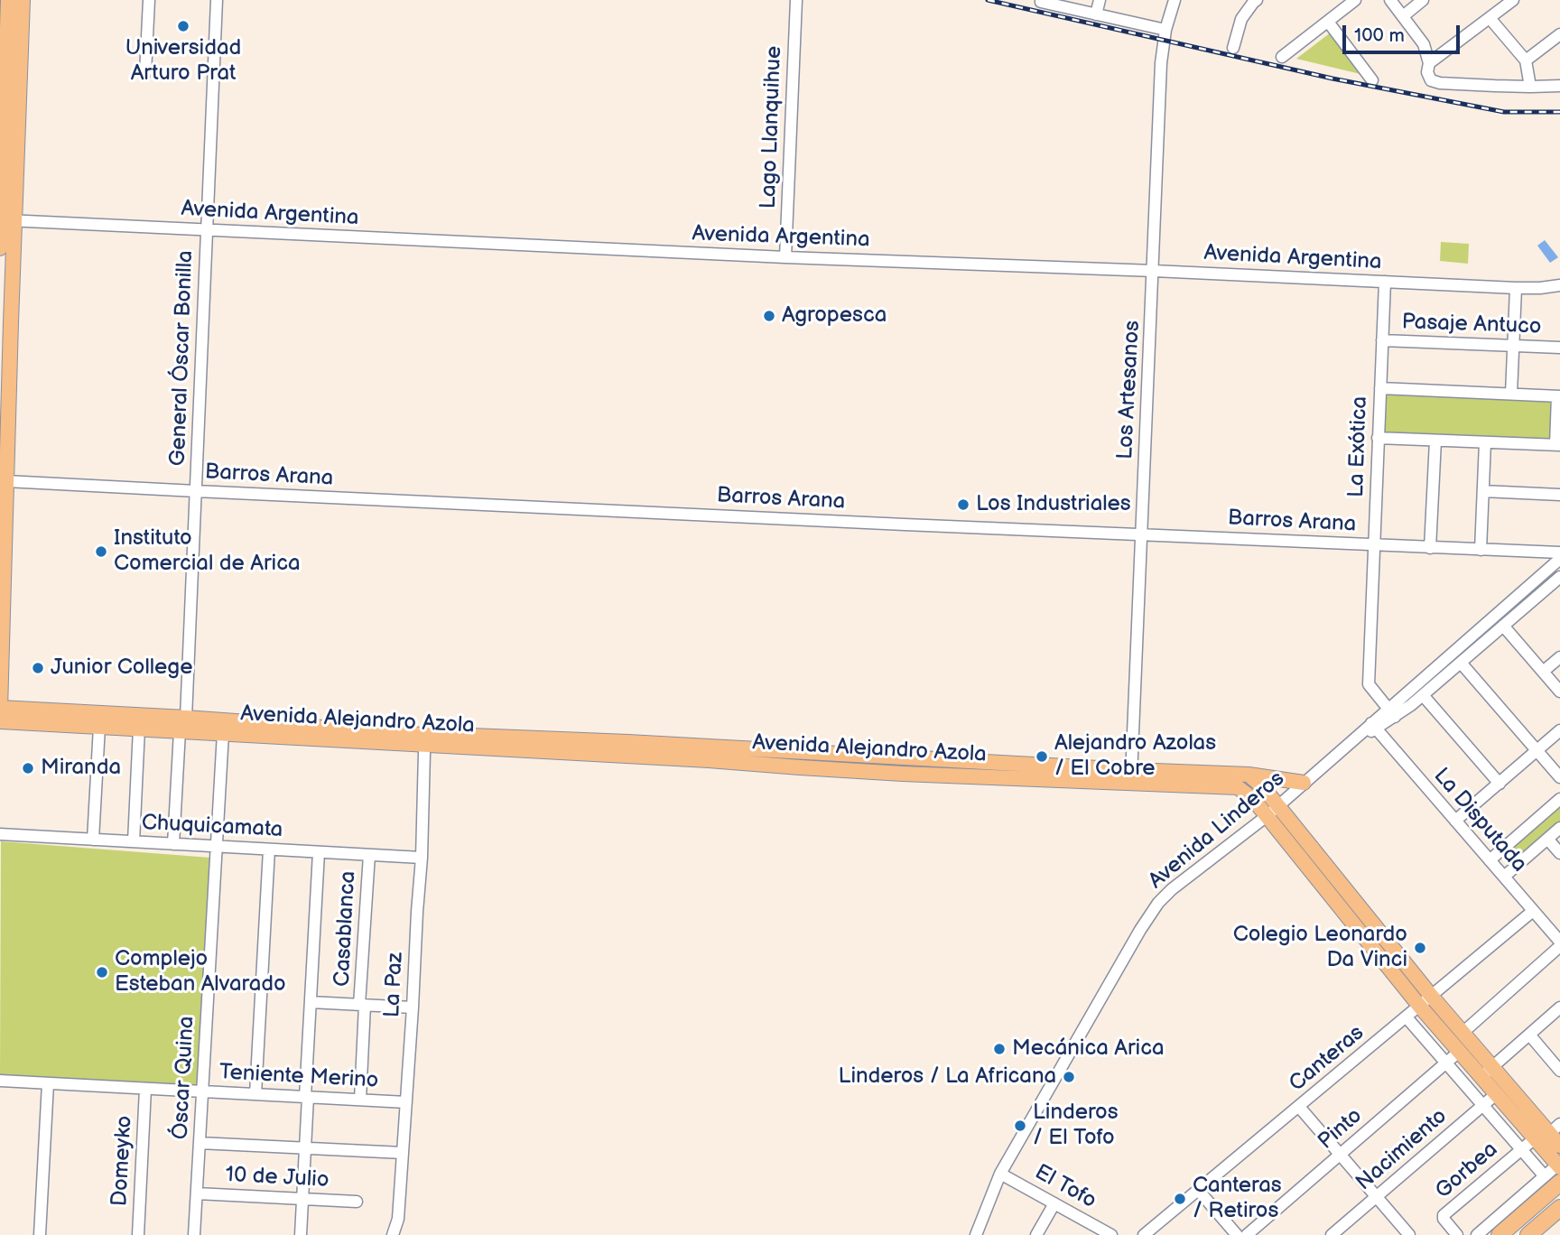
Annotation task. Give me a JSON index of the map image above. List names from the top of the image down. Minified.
{"streets":{"main road":["Avenida Alejandro Azola"],"street":["Lago Llanquihue","Avenida Argentina","Pasaje Antuco","General Óscar Bonilla","Los Artesanos","La Exótica","Barros Arana","La Disputada","Chuquicamata","Avenida Linderos","Casablanca","La Paz","Canteras","Teniente Merino","Óscar Quina","Pinto","Nacimiento","Domeyko","Gorbea","10 de Julio","El Tofo"]},"crossings":[["Lago Llanquihue","Avenida Argentina"],["Avenida Argentina","General Óscar Bonilla"],["Avenida Argentina","Los Artesanos"],["Avenida Argentina","La Exótica"],["Pasaje Antuco","La Exótica"],["General Óscar Bonilla","Barros Arana"],["General Óscar Bonilla","Avenida Alejandro Azola"],["General Óscar Bonilla","Chuquicamata"],["Los Artesanos","Barros Arana"],["Los Artesanos","Avenida Alejandro Azola"],["La Exótica","Barros Arana"],["La Exótica","Avenida Linderos"],["Avenida Alejandro Azola","Avenida Linderos"],["Avenida Alejandro Azola","La Paz"],["Avenida Alejandro Azola","Canteras"],["Avenida Alejandro Azola","Óscar Quina"],["Avenida Alejandro Azola","Pinto"],["Avenida Alejandro Azola","Nacimiento"],["Avenida Alejandro Azola","Gorbea"],["La Disputada","Avenida Linderos"],["La Disputada","Canteras"],["Chuquicamata","Casablanca"],["Chuquicamata","La Paz"],["Chuquicamata","Óscar Quina"],["Avenida Linderos","El Tofo"],["Casablanca","Teniente Merino"],["La Paz","Teniente Merino"],["Teniente Merino","Óscar Quina"],["Teniente Merino","Domeyko"],["Óscar Quina","10 de Julio"]],"places":["Universidad Arturo Prat","Agropesca","Los Industriales","Instituto Comercial de Arica","Junior College","Alejandro Azolas / El Cobre","Miranda","Colegio Leonardo Da Vinci","Complejo Esteban Alvarado","Mecánica Arica","Linderos / La Africana","Linderos / El Tofo","Canteras / Retiros"],"scale_bar":"100 m"}
